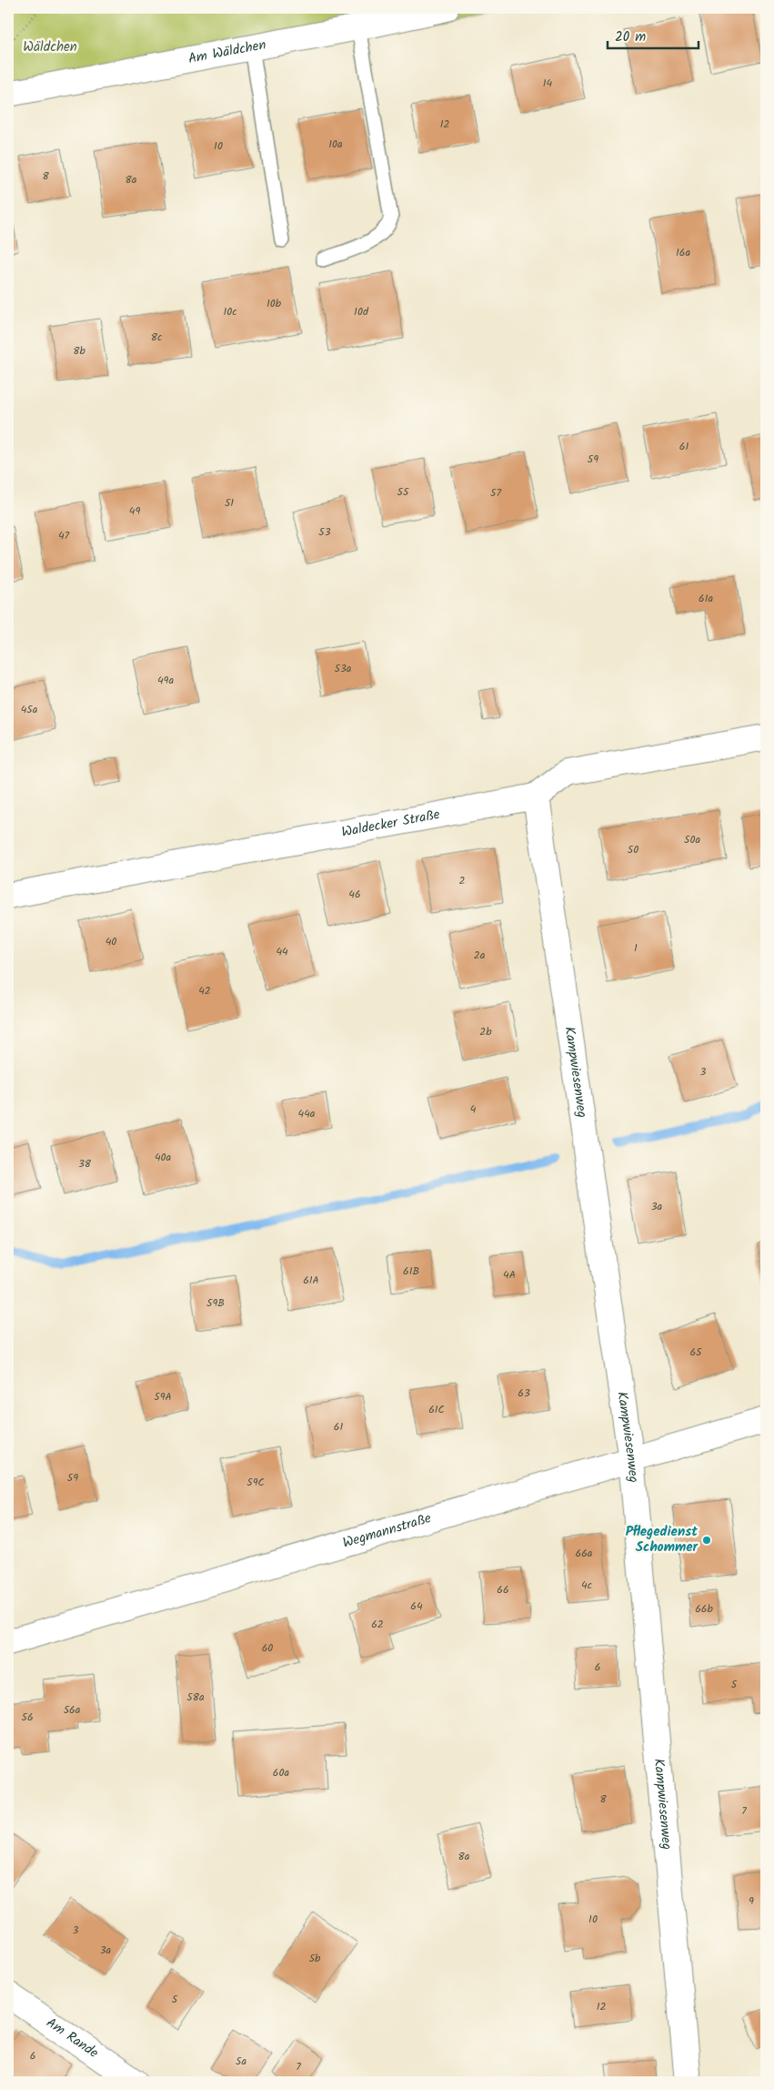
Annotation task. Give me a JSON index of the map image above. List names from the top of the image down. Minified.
{"streets":{"street":["Am Wäldchen","Waldecker Straße","Kampwiesenweg","Wegmannstraße","Am Rande"]},"crossings":[["Waldecker Straße","Kampwiesenweg"],["Kampwiesenweg","Wegmannstraße"]],"parks":["Wäldchen"],"places":["Pflegedienst Schommer"],"house_numbers":["14","12","10a","10","8","8a","16a","10b","10c","10d","8c","8b","61","59","55","57","51","49","53","47","61a","53a","49a","45a","50a","50","2","46","40","1","44","2a","42","2b","3","4","44a","40a","38","3a","61B","4A","61A","59B","65","63","59A","61C","61","59","59C","66a","4c","66","64","66b","62","60","6","5","58a","56a","56","60a","8","7","8a","9","10","3","3a","5b","5","12","6","5a","7"],"scale_bar":"20 m"}
